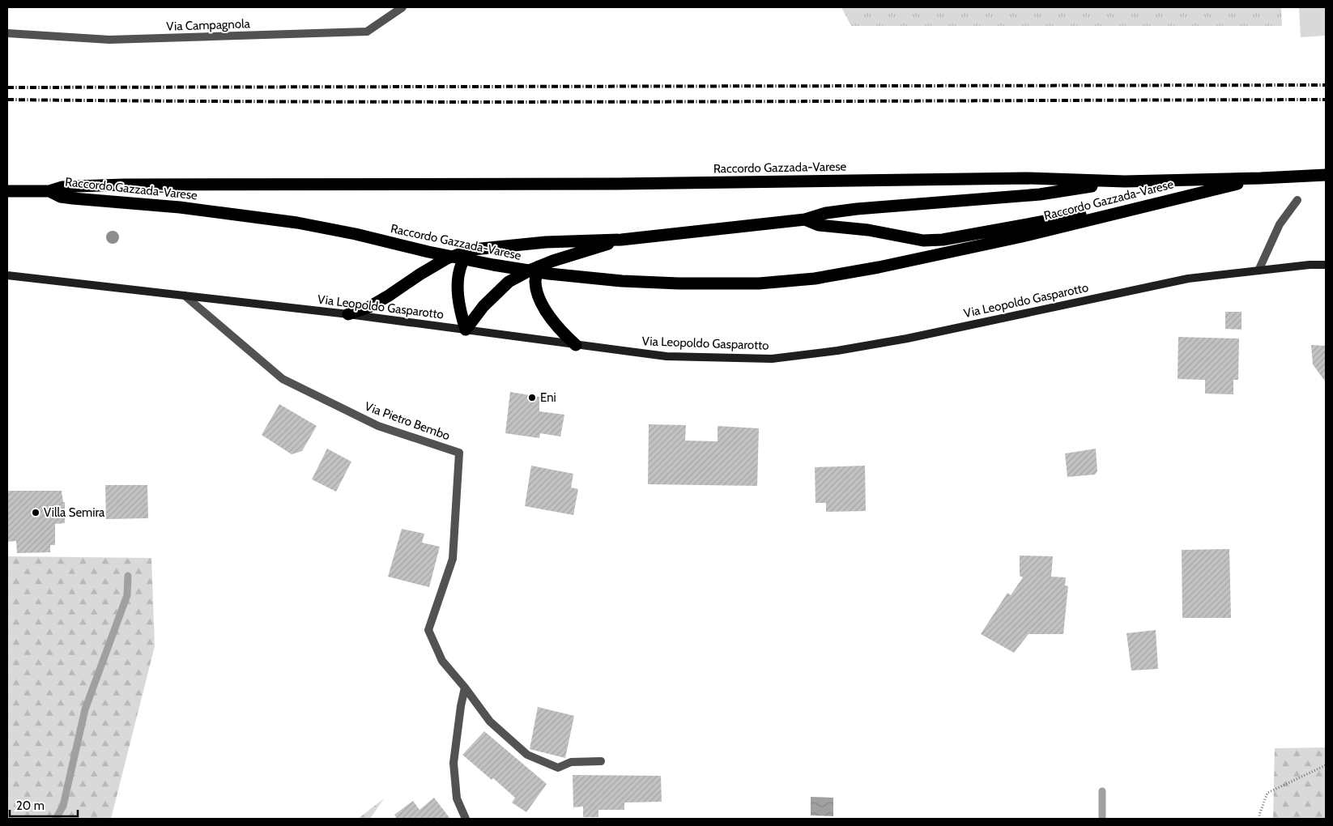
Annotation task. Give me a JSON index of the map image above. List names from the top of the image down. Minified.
{"streets":{"highway":["Raccordo Gazzada-Varese"],"main road":["Via Leopoldo Gasparotto"],"street":["Via Campagnola","Via Pietro Bembo"]},"crossings":[["Via Leopoldo Gasparotto","Via Pietro Bembo"]],"places":["Eni","Villa Semira"],"scale_bar":"20 m"}
